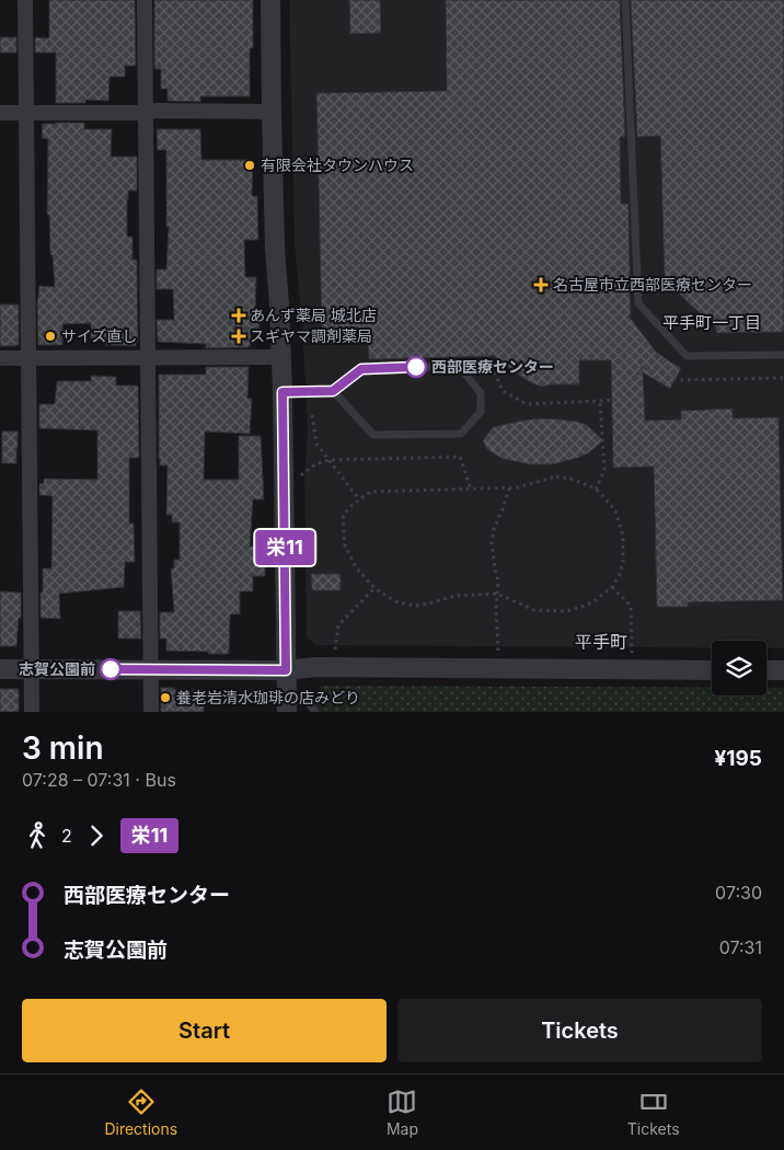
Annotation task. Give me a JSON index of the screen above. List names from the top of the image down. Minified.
{"districts":["平手町一丁目","平手町"],"places":{"other":["有限会社タウンハウス","サイズ直し","西部医療センター","志賀公園前","養老岩清水珈琲の店みどり"],"health":["名古屋市立西部医療センター","あんず薬局 城北店","スギヤマ調剤薬局"]},"lines":["bus line 栄11"],"page":{"on_map":"栄11","heading":["3 min","07:28 – 07:31 · Bus","¥195"],"legs":["2","栄11"],"list":[{"name":"西部医療センター","value":"07:30"},{"name":"志賀公園前","value":"07:31"}],"buttons":["Start","Tickets"],"tabs":["Directions","Map","Tickets"]}}
